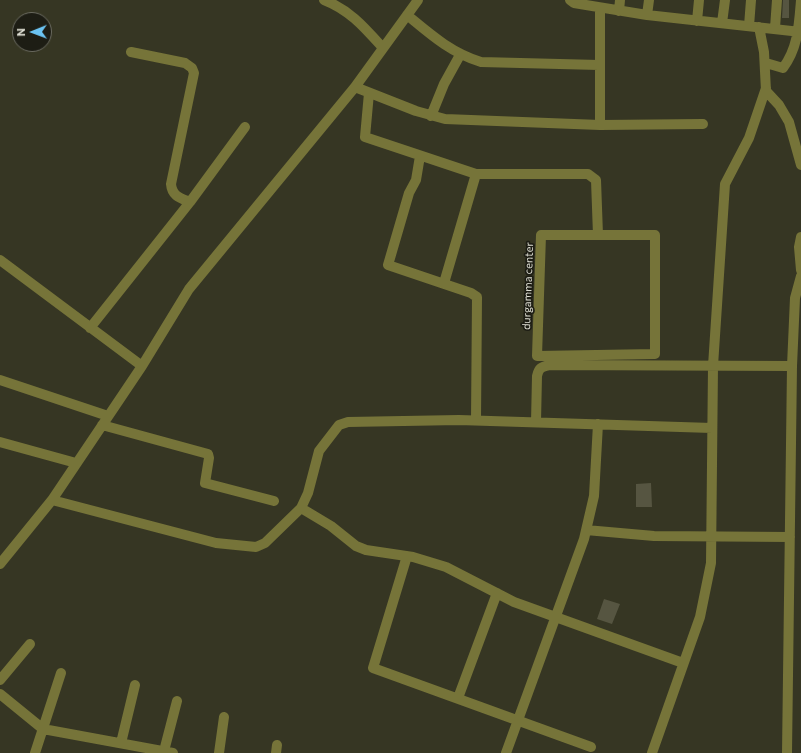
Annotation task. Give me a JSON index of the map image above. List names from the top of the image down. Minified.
{"streets":{"street":["durgamma center"]},"north":"left"}
